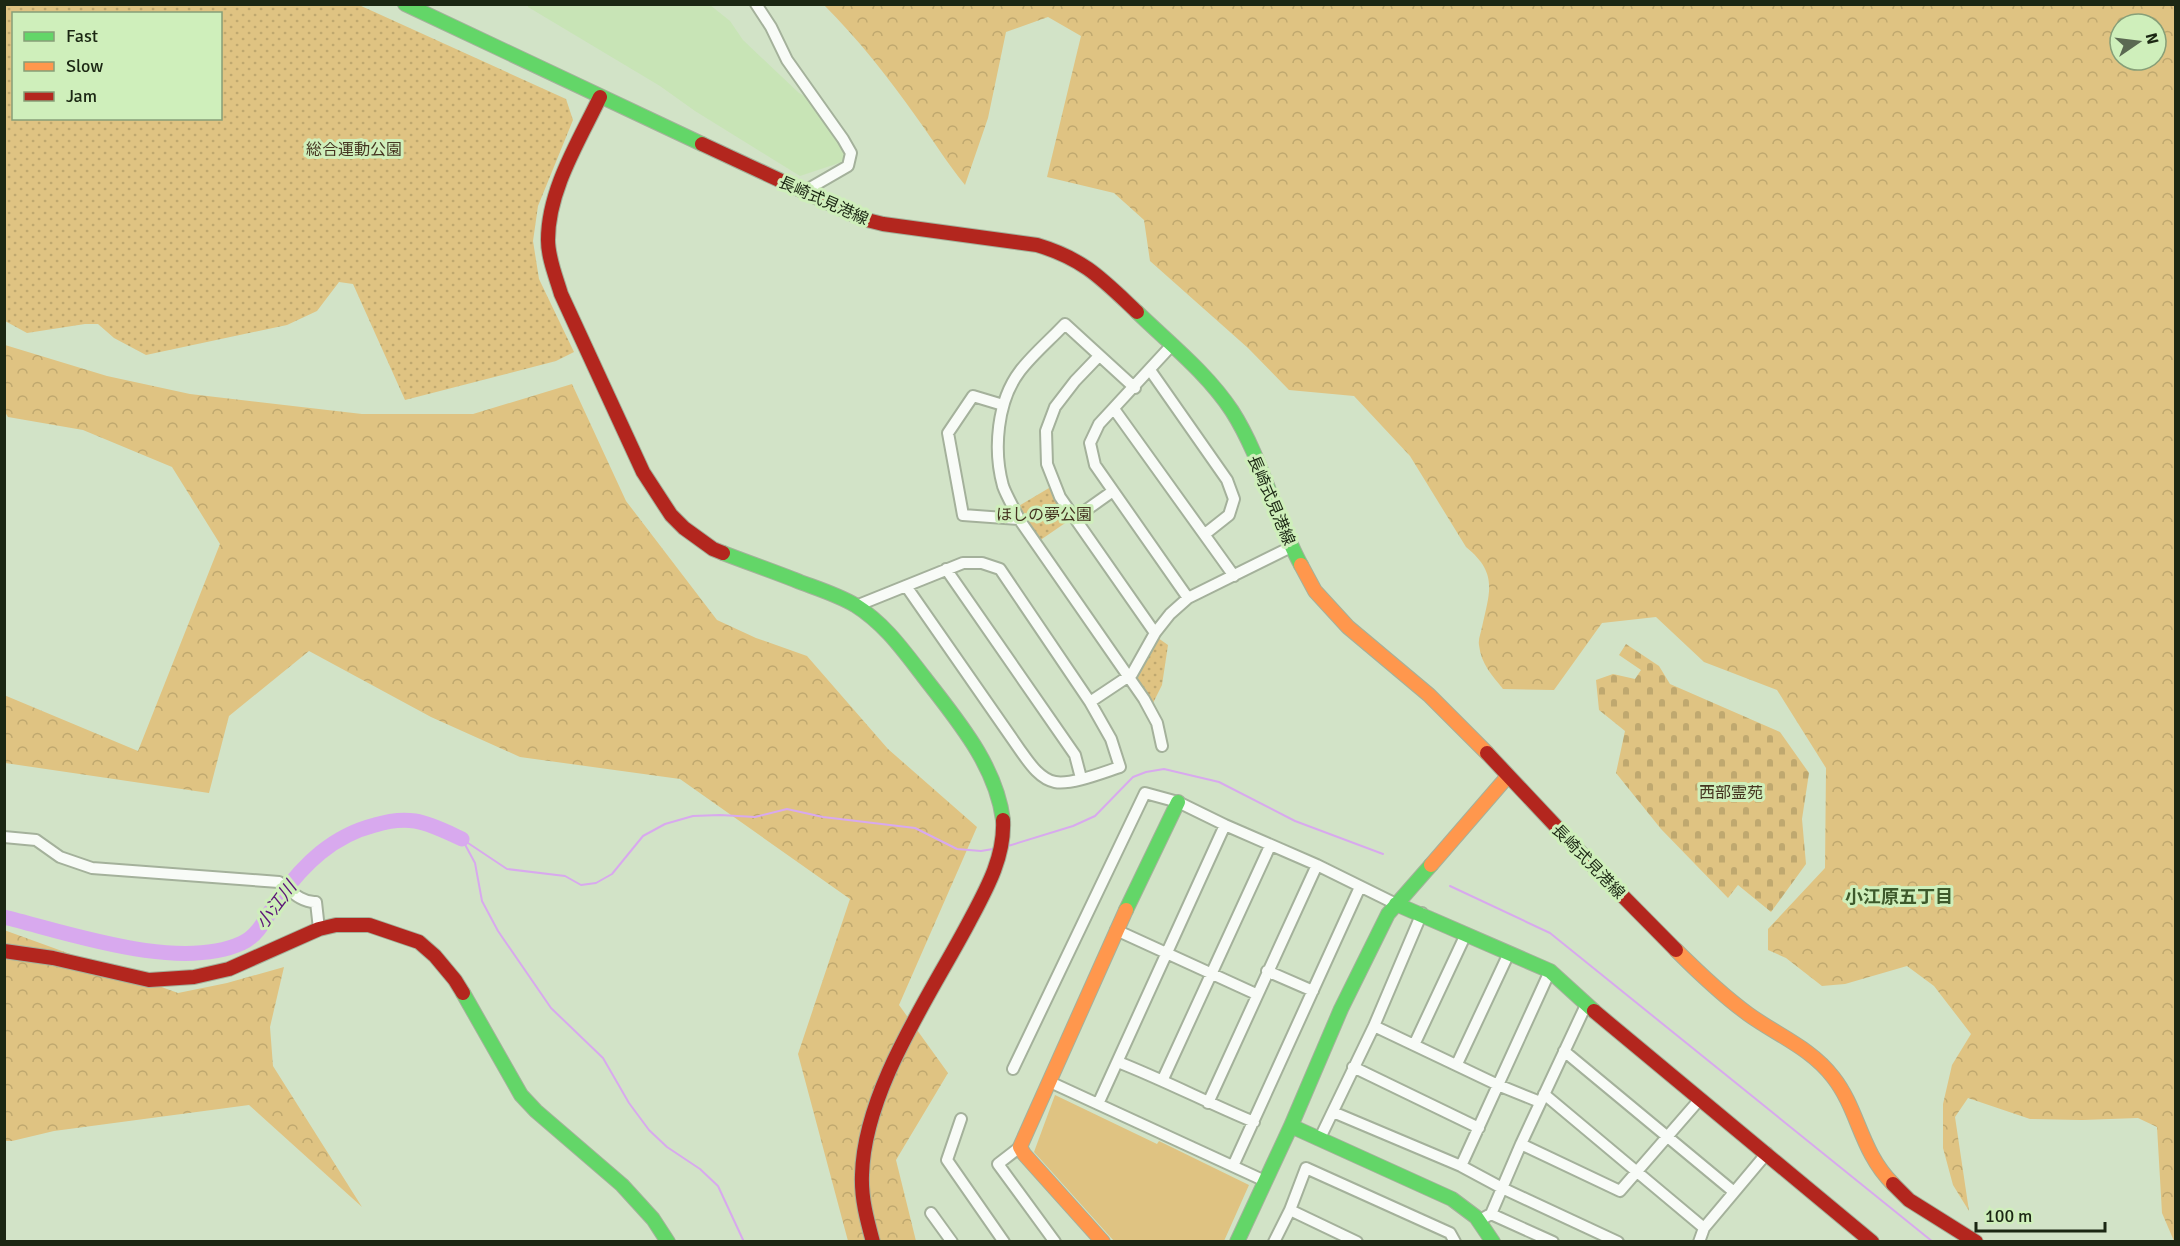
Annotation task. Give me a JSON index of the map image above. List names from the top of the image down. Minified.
{"streets":{"street":["長崎式見港線"]},"districts":["小江原五丁目"],"water":["小江川"],"parks":["総合運動公園","ほしの夢公園","西部霊苑"],"legend":["Fast","Slow","Jam"],"scale_bar":"100 m","north":"right"}
